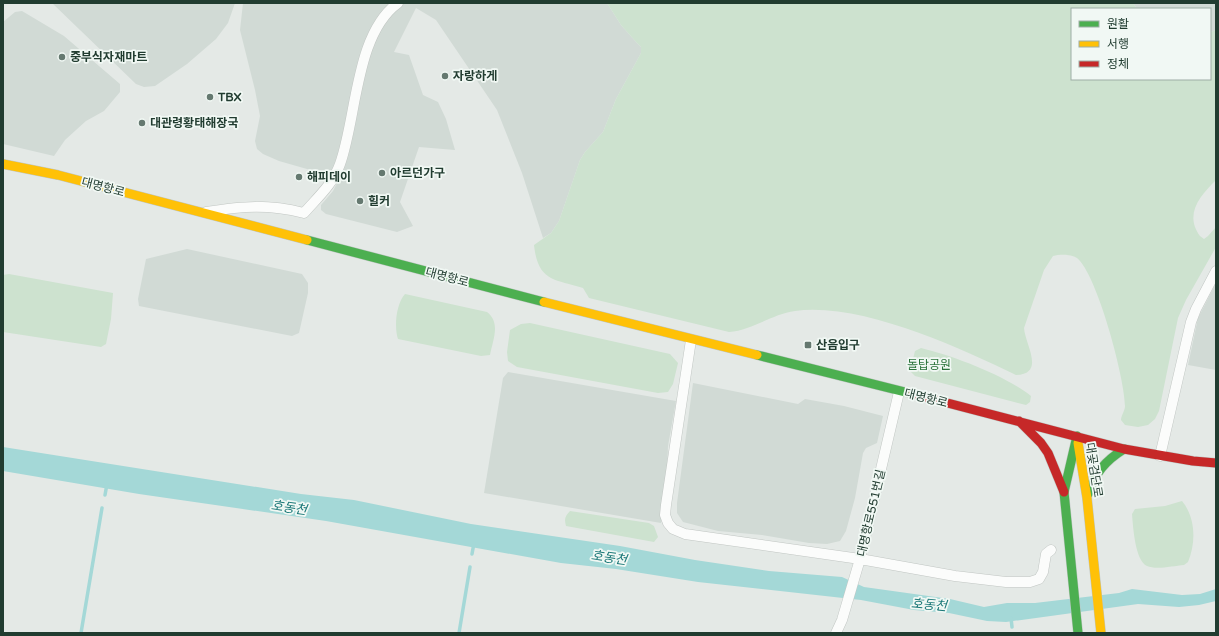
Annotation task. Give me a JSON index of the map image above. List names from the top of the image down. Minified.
{"streets":{"main road":["대명항로","대곶검단로"],"street":["대명항로551번길"]},"crossings":[["대명항로","대곶검단로"],["대명항로","대명항로551번길"]],"water":["호동천"],"parks":["돌탑공원"],"places":{"other":["중부식자재마트","자랑하게","TBX","대관령황태해장국","아르던가구","해피데이","힐커"],"transit":["산음입구"]},"legend":["원활","서행","정체"]}
